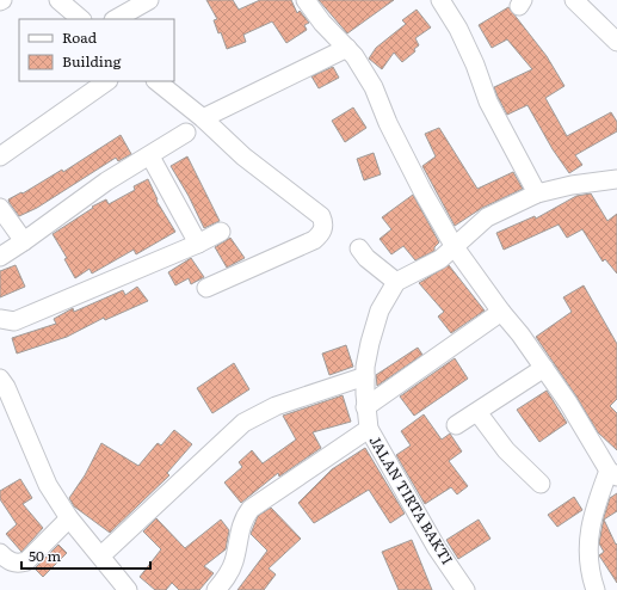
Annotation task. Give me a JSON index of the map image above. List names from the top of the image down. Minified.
{"streets":{"street":["JALAN TIRTA BAKTI"]},"legend":["Road","Building"],"scale_bar":"50 m"}
